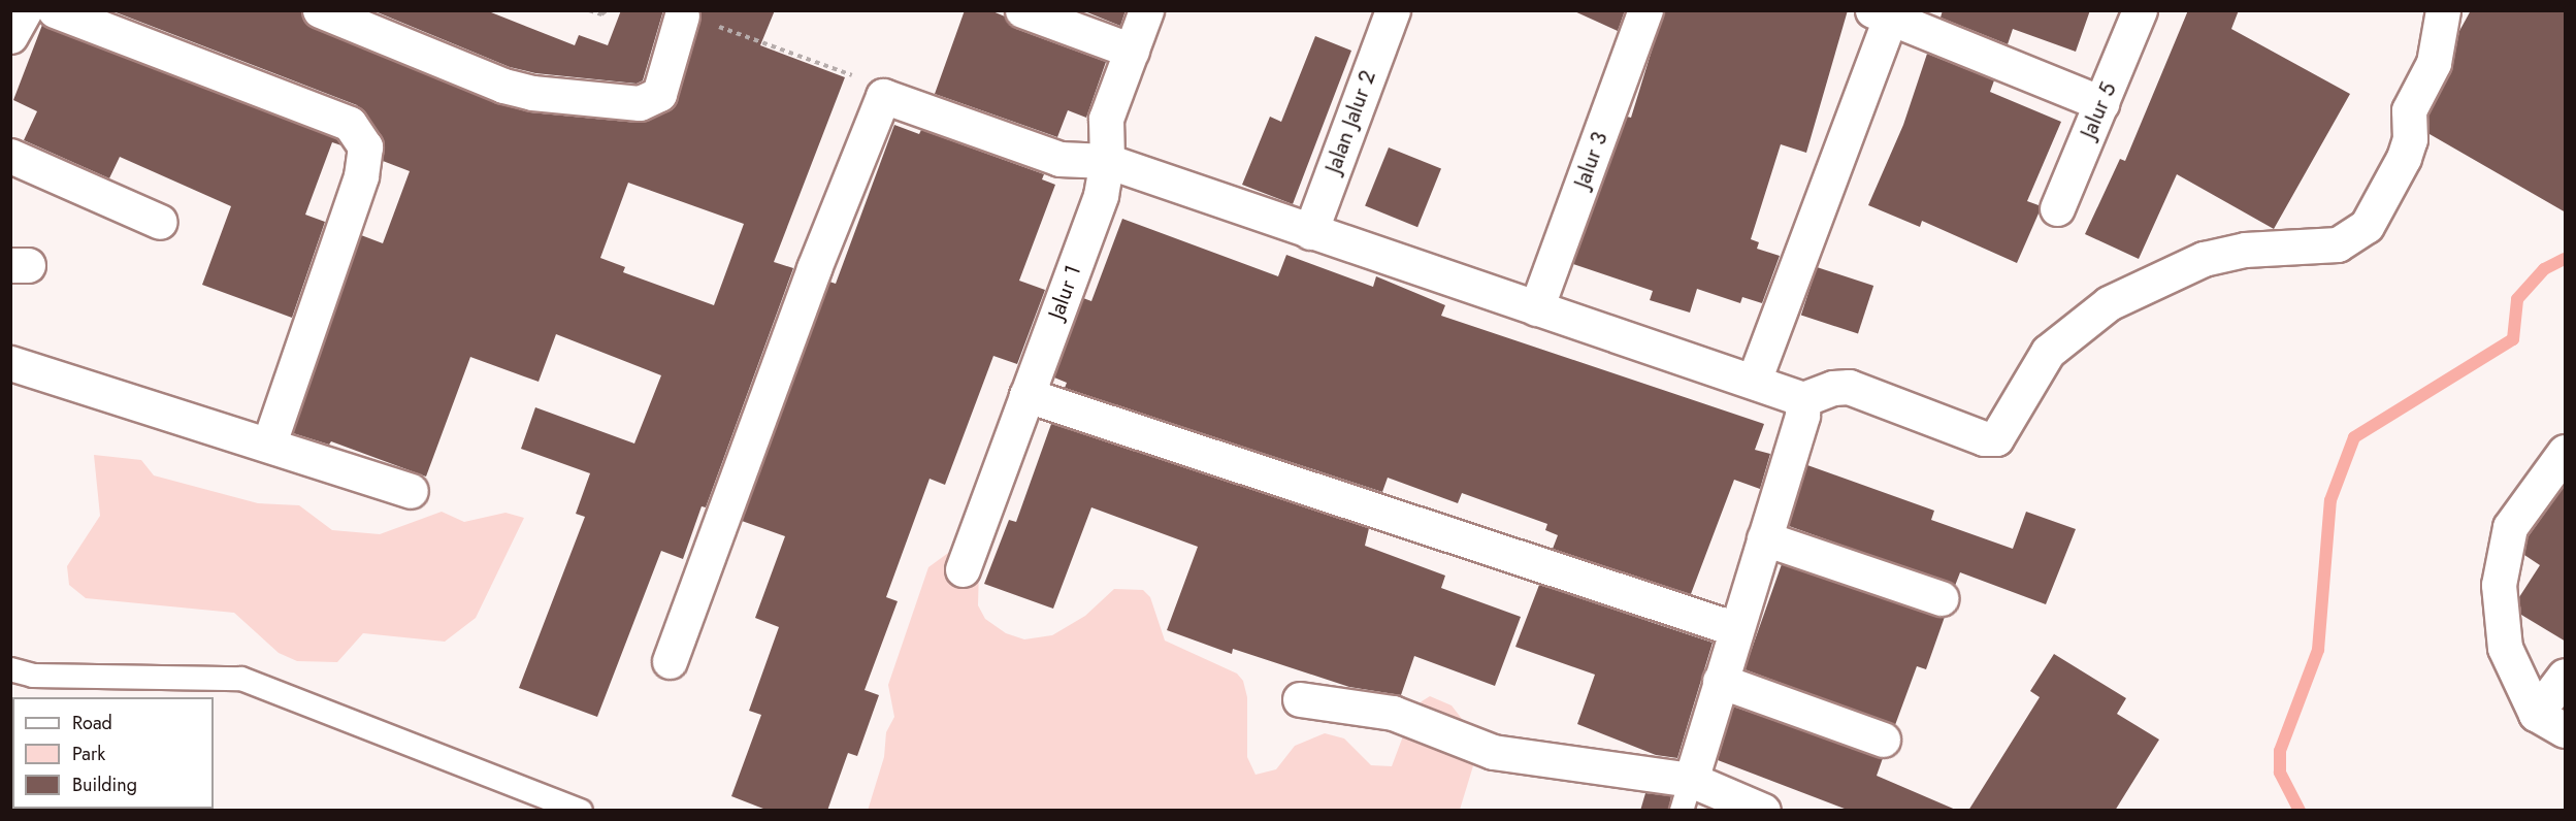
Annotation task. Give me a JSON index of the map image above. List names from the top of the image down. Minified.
{"streets":{"street":["Jalur 5","Jalan Jalur 2","Jalur 3","Jalur 1"]},"legend":["Road","Park","Building"]}
